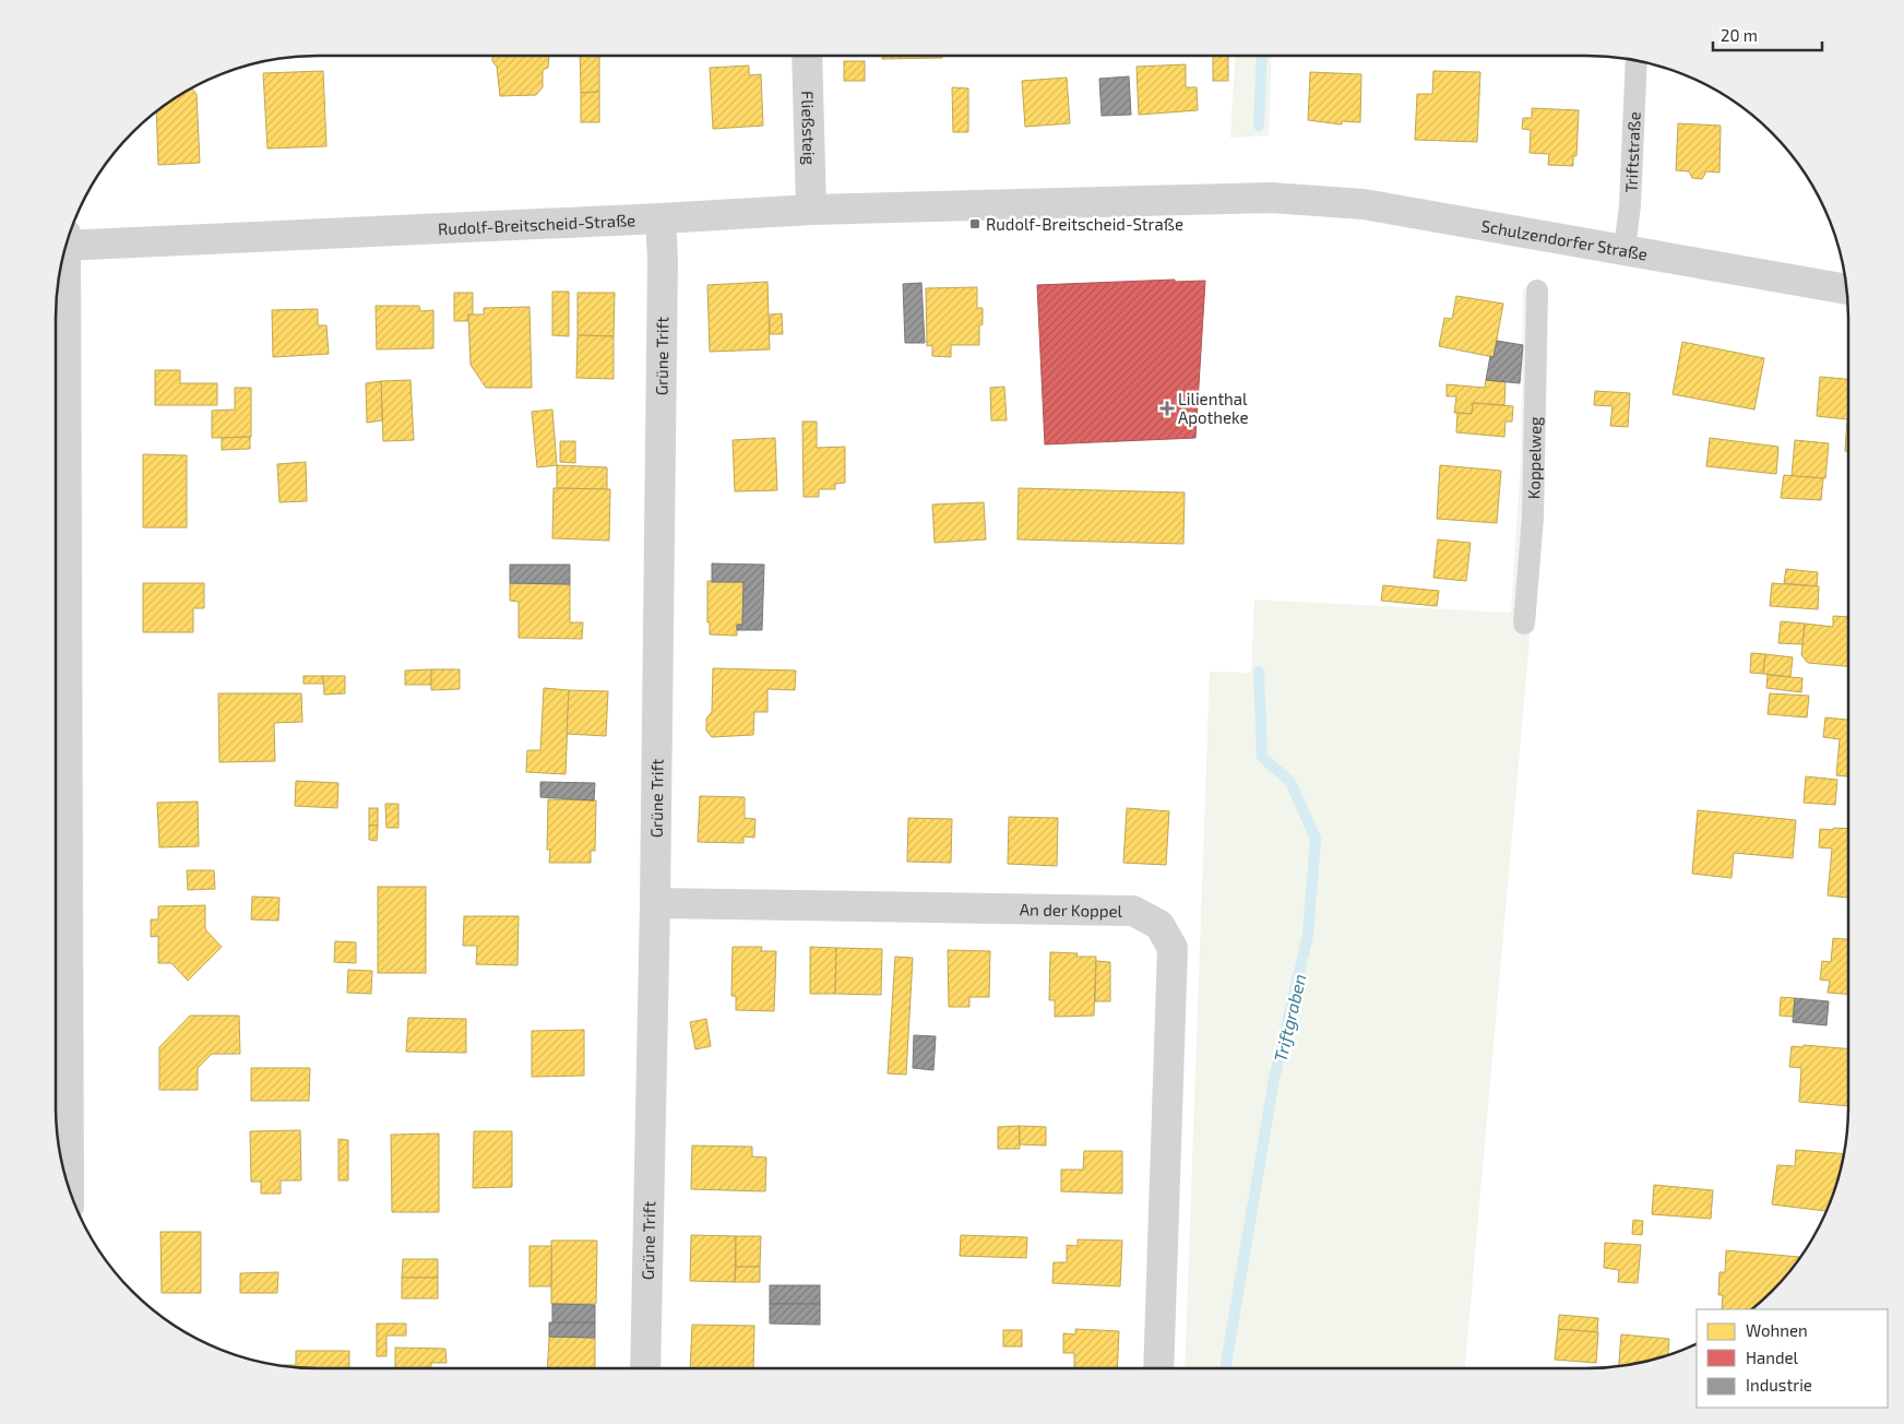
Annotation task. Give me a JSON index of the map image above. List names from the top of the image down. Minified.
{"streets":{"street":["Fließsteig","Rudolf-Breitscheid-Straße","Schulzendorfer Straße","Grüne Trift","An der Koppel"],"lane":["Triftstraße","Koppelweg"]},"crossings":[["Fließsteig","Rudolf-Breitscheid-Straße"],["Triftstraße","Schulzendorfer Straße"],["Rudolf-Breitscheid-Straße","Schulzendorfer Straße"],["Rudolf-Breitscheid-Straße","Grüne Trift"],["Grüne Trift","An der Koppel"]],"water":["Triftgraben"],"places":{"transit":["Rudolf-Breitscheid-Straße"],"health":["Lilienthal Apotheke"]},"legend":["Wohnen","Handel","Industrie"],"scale_bar":"20 m"}
